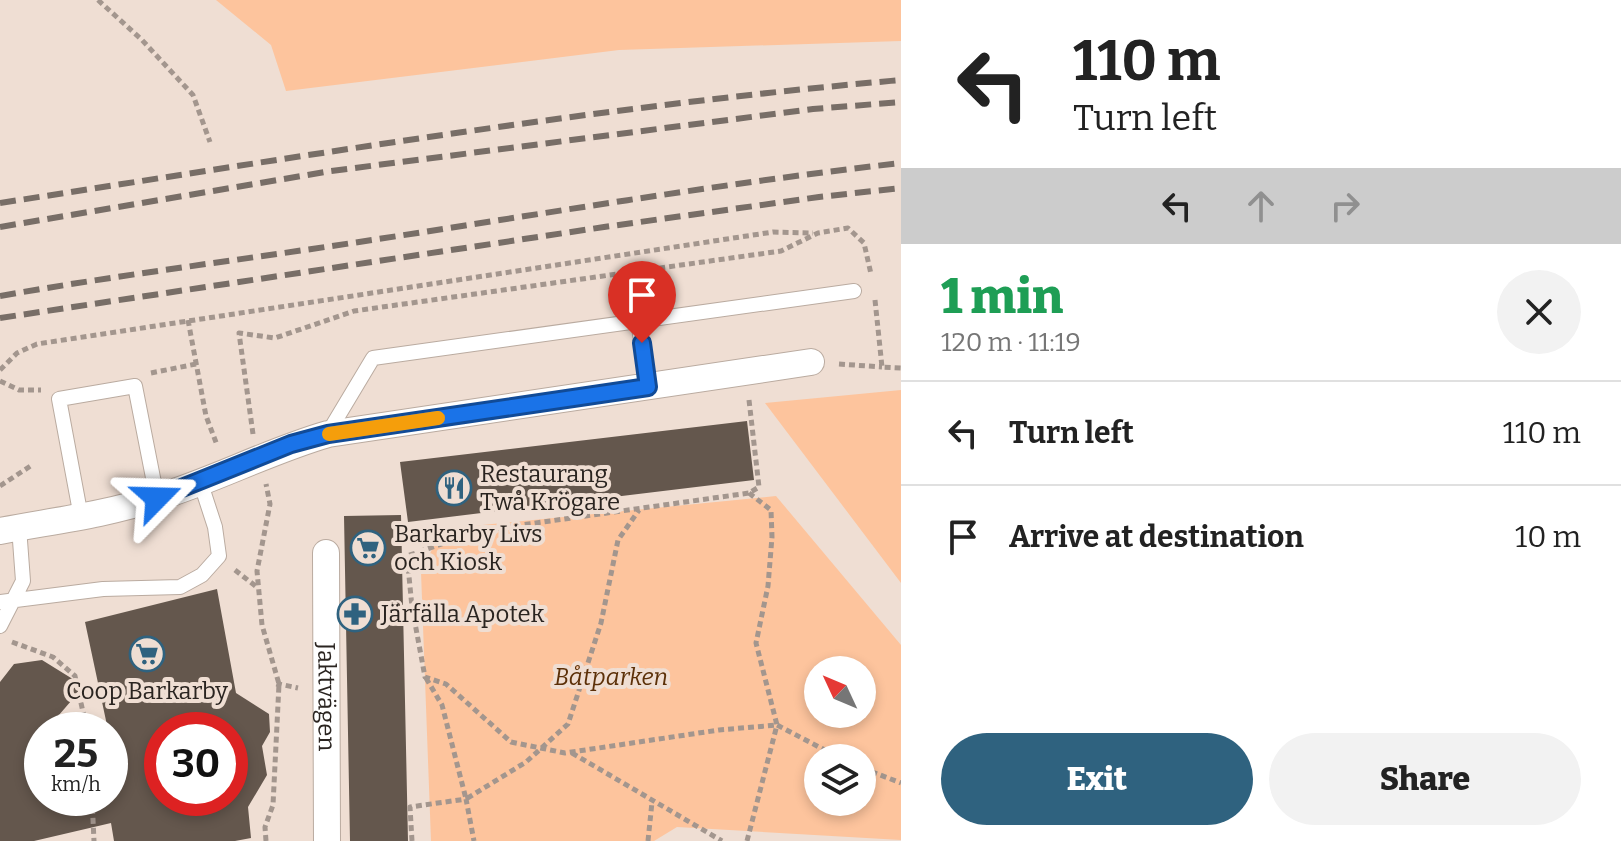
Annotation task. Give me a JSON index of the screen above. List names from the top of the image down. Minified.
{"streets":{"street":["Jaktvägen"]},"parks":["Båtparken"],"places":{"restaurant":["Restaurang Twå Krögare"],"supermarket":["Barkarby Livs och Kiosk","Coop Barkarby"],"pharmacy":["Järfälla Apotek"]},"north":"top left","page":{"turn":["110 m","Turn left"],"heading":["1 min","120 m · 11:19"],"list":[{"name":"Turn left","value":"110 m"},{"name":"Arrive at destination","value":"10 m"}],"speed":"25 km/h","limit":"30","buttons":["Exit","Share"]}}
